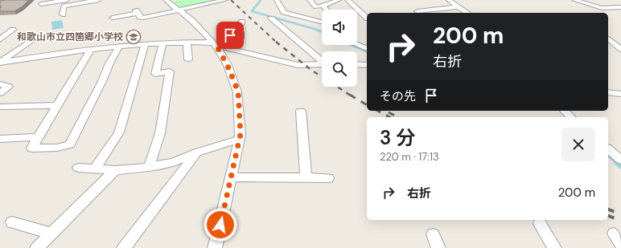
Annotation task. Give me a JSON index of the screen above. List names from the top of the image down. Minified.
{"places":{"school or university":["和歌山市立四箇郷小学校"]},"page":{"turn":["200 m","右折"],"then":"その先","heading":["3 分","220 m · 17:13"],"list":[{"name":"右折","value":"200 m"}]}}
